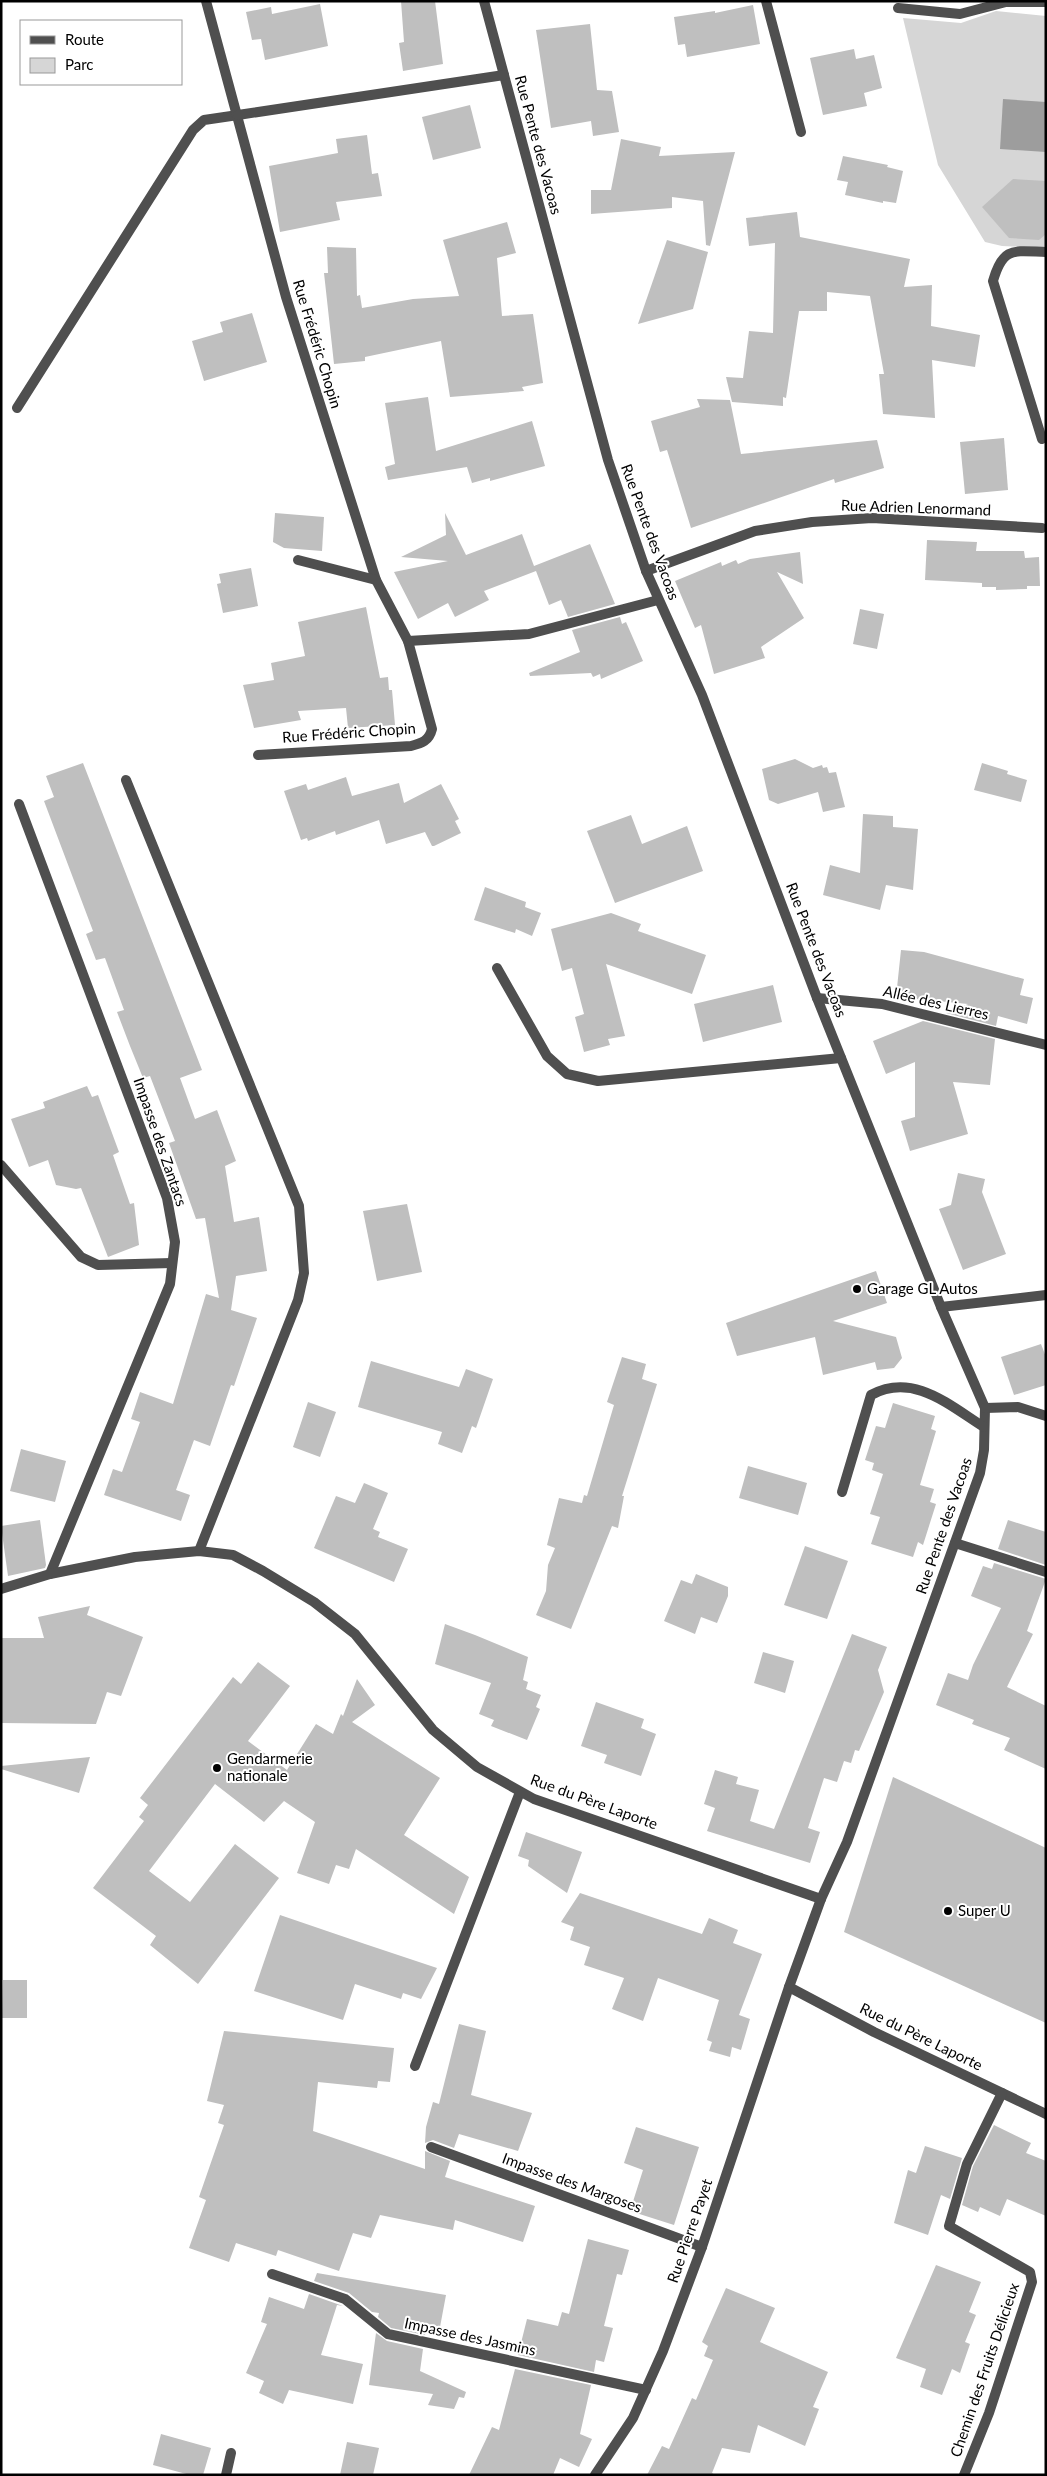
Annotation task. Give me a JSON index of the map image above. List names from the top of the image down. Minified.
{"streets":{"street":["Rue Pente des Vacoas","Rue Frédéric Chopin","Rue Adrien Lenormand","Allée des Lierres","Impasse des Zantacs","Rue du Père Laporte","Impasse des Margoses","Rue Pierre Payet","Impasse des Jasmins","Chemin des Fruits Délicieux"]},"crossings":[["Rue Pente des Vacoas","Rue Adrien Lenormand"],["Rue Pente des Vacoas","Allée des Lierres"],["Rue Pente des Vacoas","Rue du Père Laporte"],["Impasse des Zantacs","Rue du Père Laporte"],["Rue du Père Laporte","Rue Pierre Payet"],["Rue du Père Laporte","Chemin des Fruits Délicieux"],["Impasse des Margoses","Rue Pierre Payet"],["Rue Pierre Payet","Impasse des Jasmins"]],"places":["Garage GL Autos","Gendarmerie nationale","Super U"],"legend":["Route","Parc"]}
